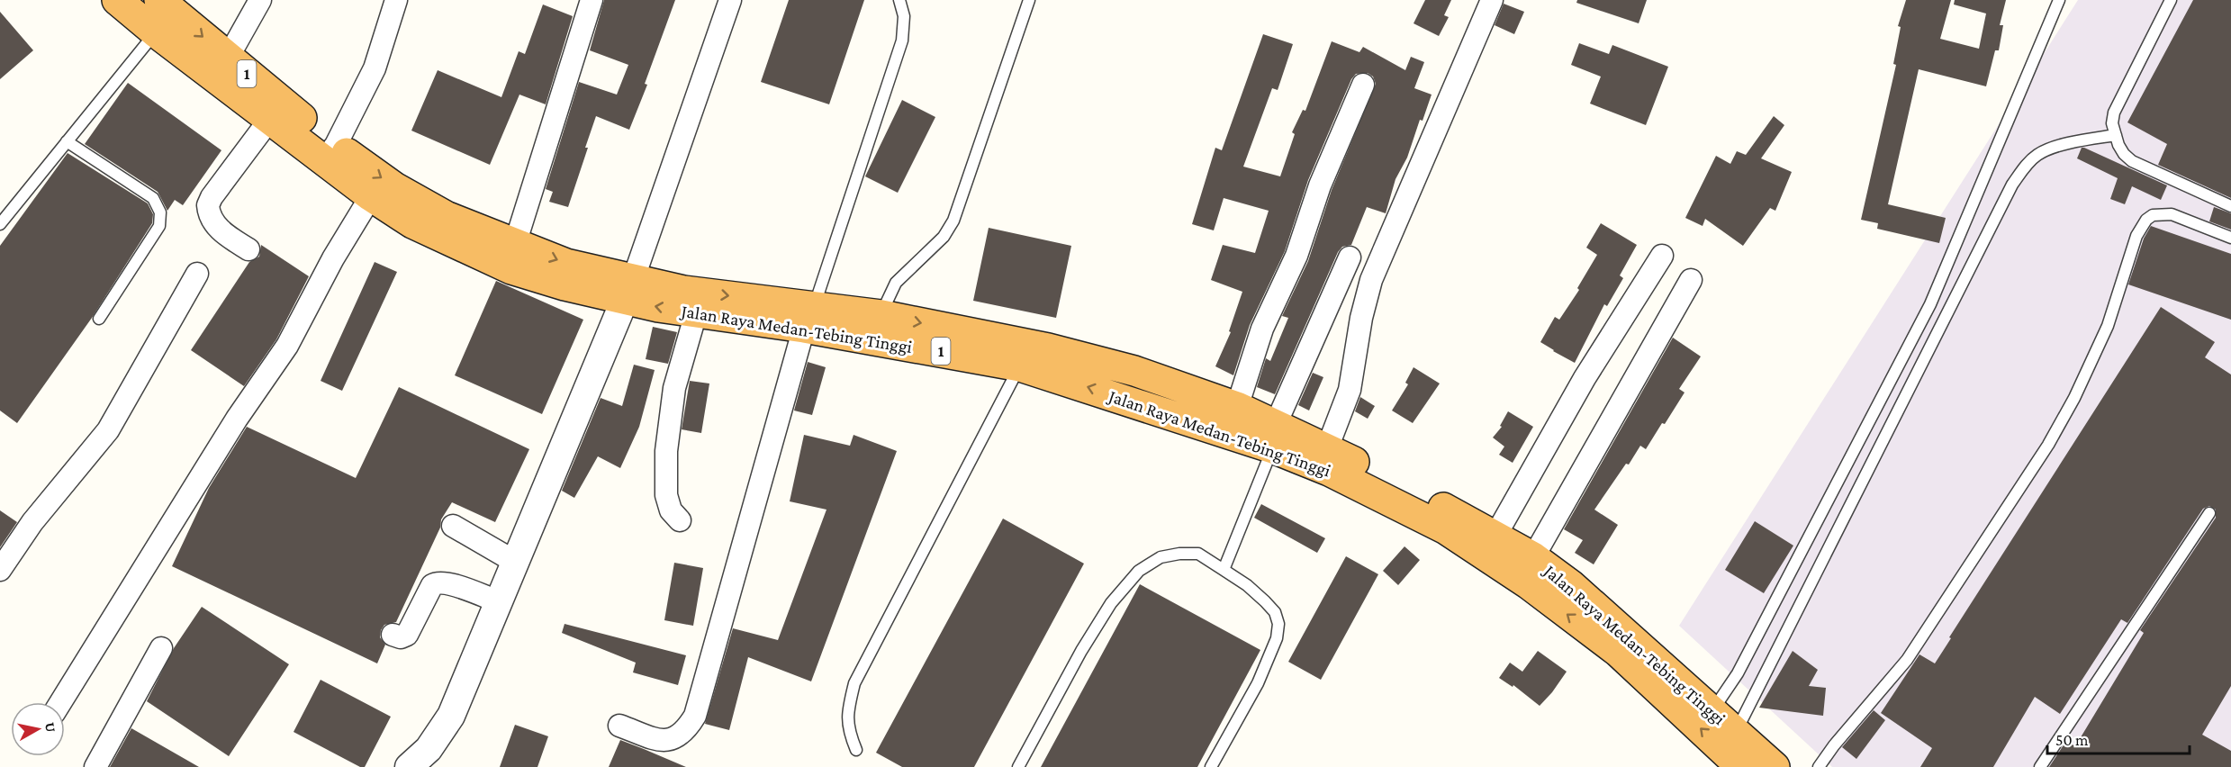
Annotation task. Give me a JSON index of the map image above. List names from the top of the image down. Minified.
{"streets":{"highway":["1","Jalan Raya Medan-Tebing Tinggi"]},"scale_bar":"50 m","north":"right"}
